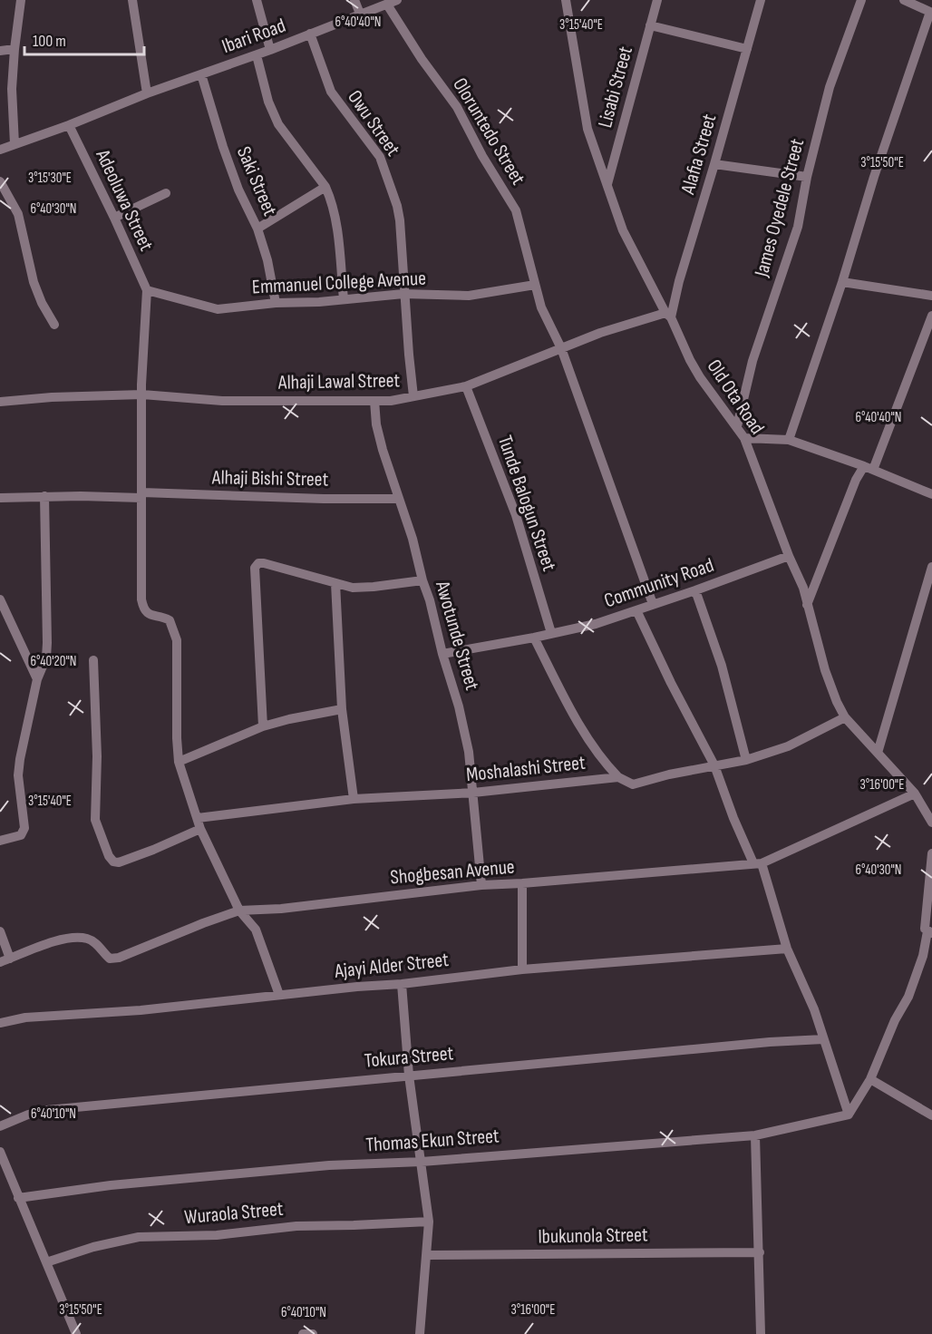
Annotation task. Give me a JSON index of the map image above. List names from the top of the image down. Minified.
{"streets":{"street":["Ibari Road","Lisabi Street","Owu Street","Oloruntedo Street","Alafia Street","Saki Street","Adeoluwa Street","James Oyedele Street","Emmanuel College Avenue","Alhaji Lawal Street","Old Ota Road","Alhaji Bishi Street","Tunde Balogun Street","Community Road","Awotunde Street","Moshalashi Street","Shogbesan Avenue","Ajayi Alder Street","Tokura Street","Thomas Ekun Street","Wuraola Street","Ibukunola Street"]},"crossings":[["Ibari Road","Owu Street"],["Ibari Road","Oloruntedo Street"],["Ibari Road","Saki Street"],["Ibari Road","Adeoluwa Street"],["Lisabi Street","Old Ota Road"],["Owu Street","Emmanuel College Avenue"],["Owu Street","Alhaji Lawal Street"],["Oloruntedo Street","Emmanuel College Avenue"],["Oloruntedo Street","Alhaji Lawal Street"],["Oloruntedo Street","Community Road"],["Alafia Street","Alhaji Lawal Street"],["Alafia Street","Old Ota Road"],["Saki Street","Emmanuel College Avenue"],["Adeoluwa Street","Emmanuel College Avenue"],["James Oyedele Street","Old Ota Road"],["Alhaji Lawal Street","Old Ota Road"],["Alhaji Lawal Street","Tunde Balogun Street"],["Alhaji Lawal Street","Awotunde Street"],["Old Ota Road","Community Road"],["Old Ota Road","Moshalashi Street"],["Old Ota Road","Shogbesan Avenue"],["Alhaji Bishi Street","Awotunde Street"],["Tunde Balogun Street","Community Road"],["Community Road","Awotunde Street"],["Awotunde Street","Moshalashi Street"],["Awotunde Street","Shogbesan Avenue"]],"scale_bar":"100 m","coordinates":["6°40'40\"N","3°15'40\"E","3°15'50\"E","3°15'30\"E","6°40'30\"N","6°40'20\"N","3°16'00\"E","6°40'10\"N"]}
